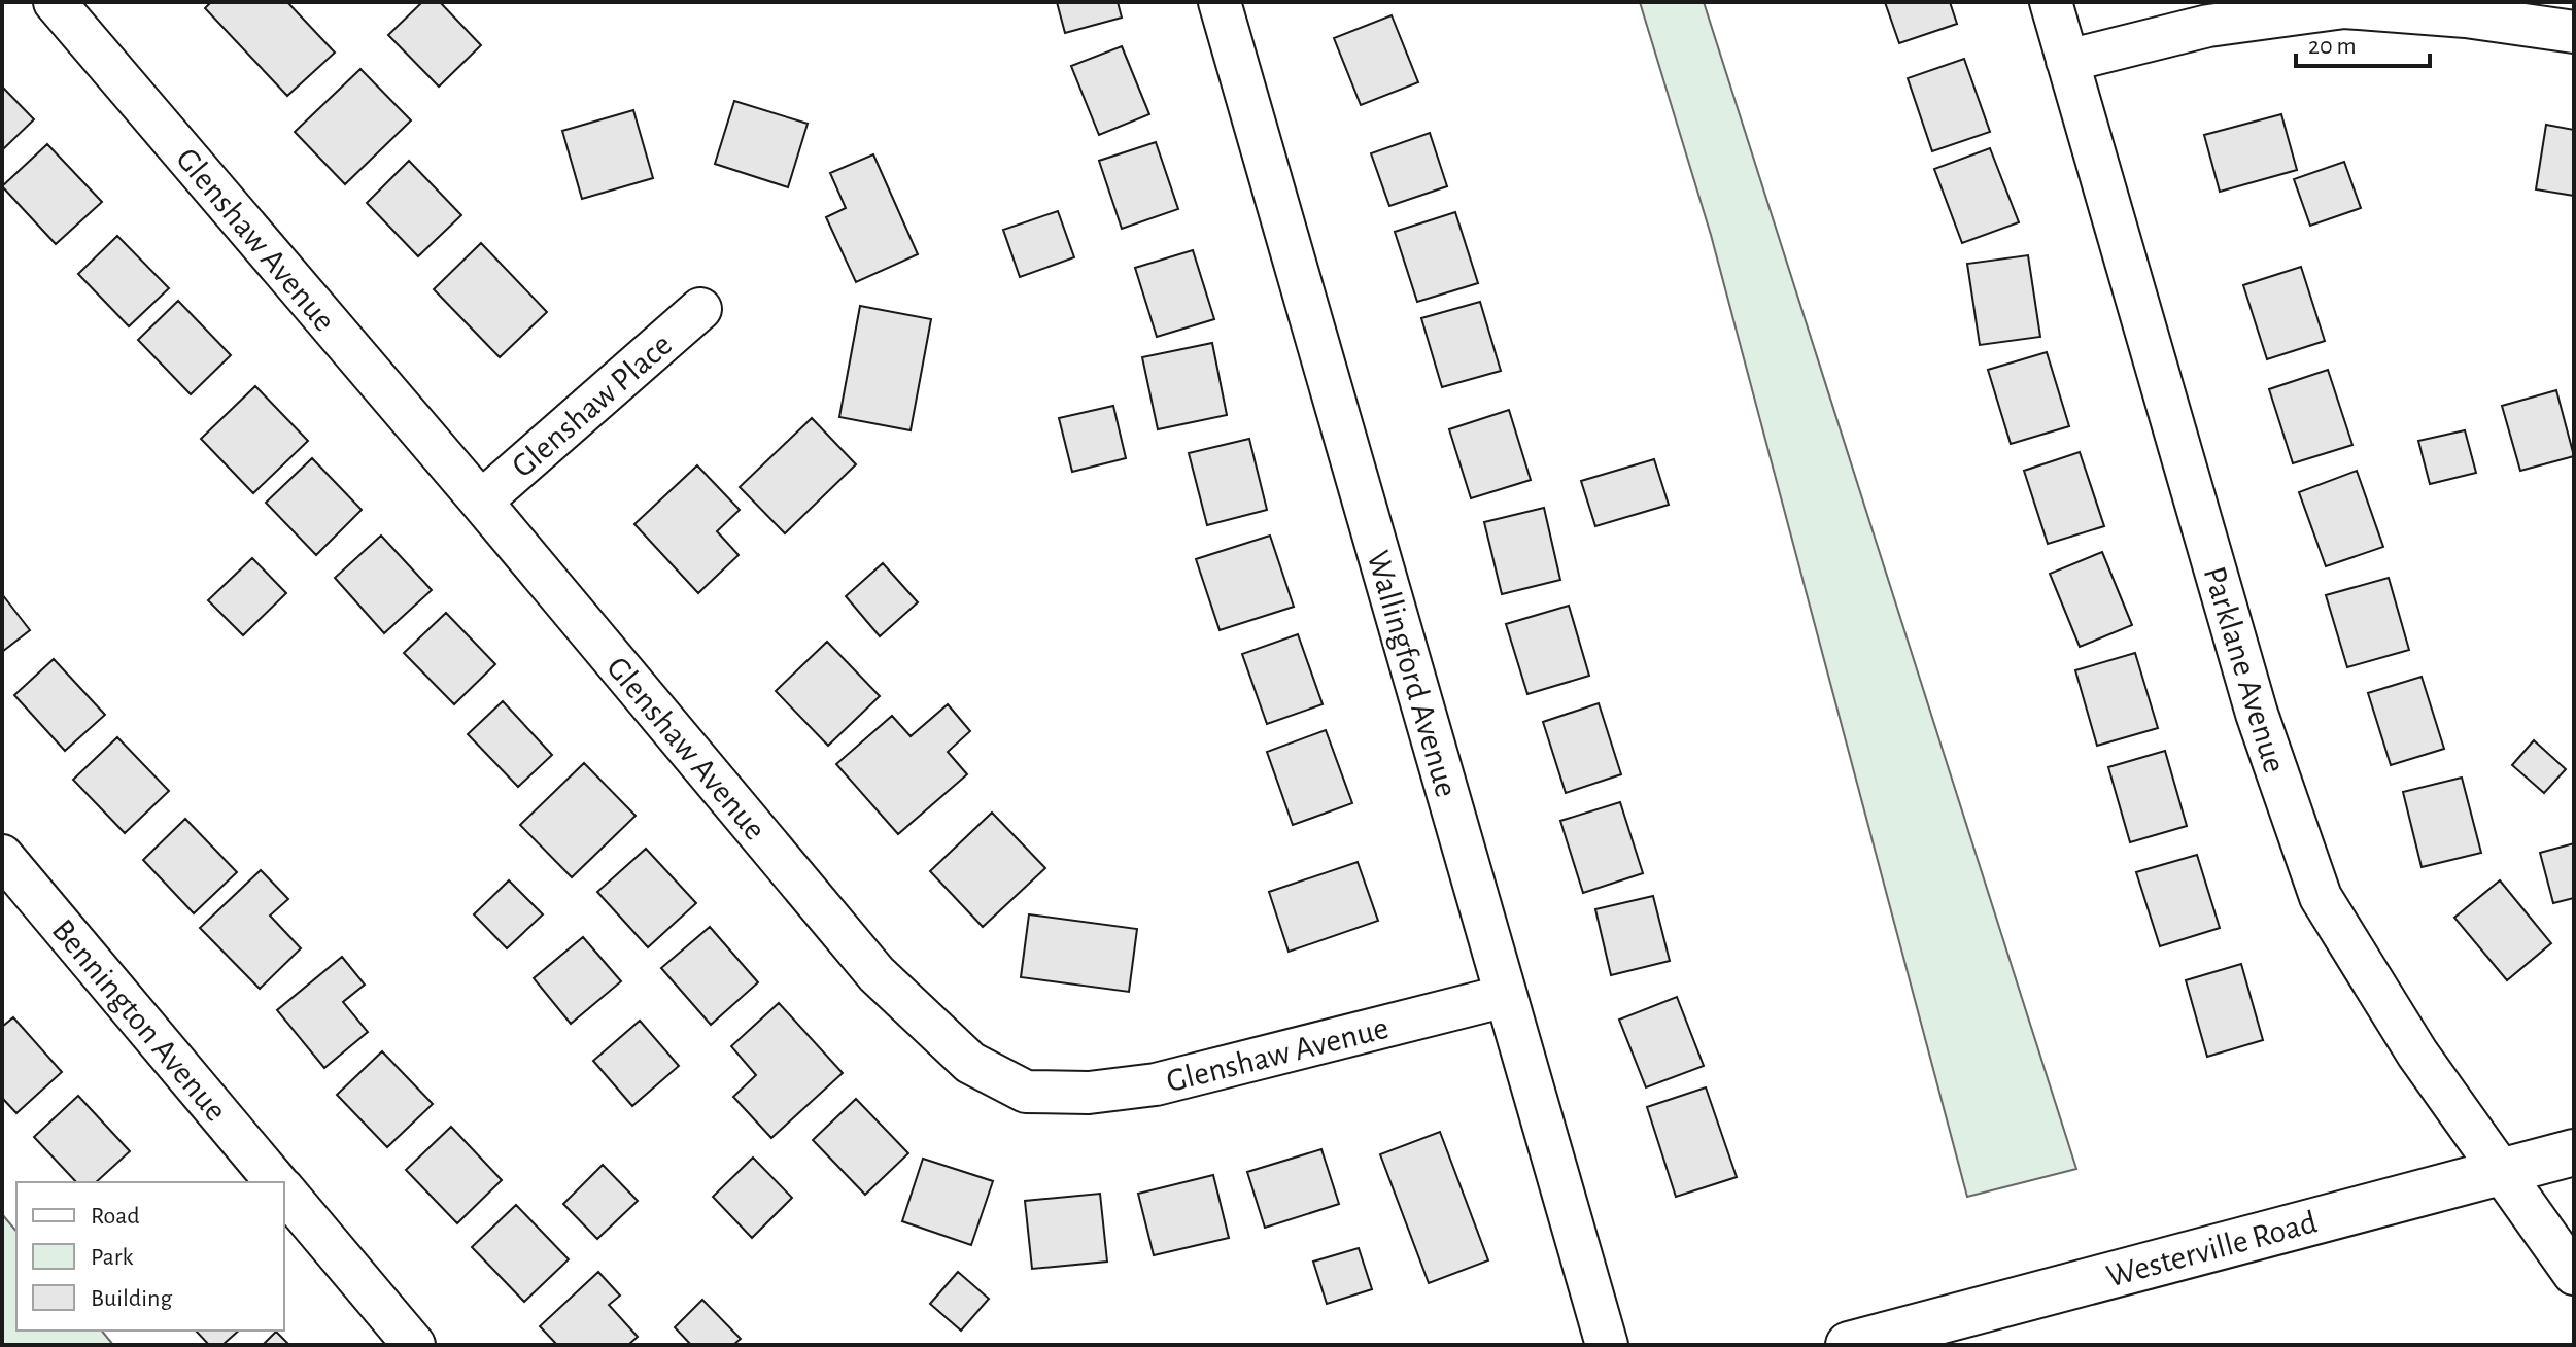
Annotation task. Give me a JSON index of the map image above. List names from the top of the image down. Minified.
{"streets":{"main road":["Westerville Road"],"street":["Glenshaw Avenue","Glenshaw Place","Parklane Avenue","Wallingford Avenue","Bennington Avenue"]},"crossings":[["Glenshaw Avenue","Glenshaw Place"],["Glenshaw Avenue","Wallingford Avenue"],["Parklane Avenue","Westerville Road"]],"legend":["Road","Park","Building"],"scale_bar":"20 m"}
